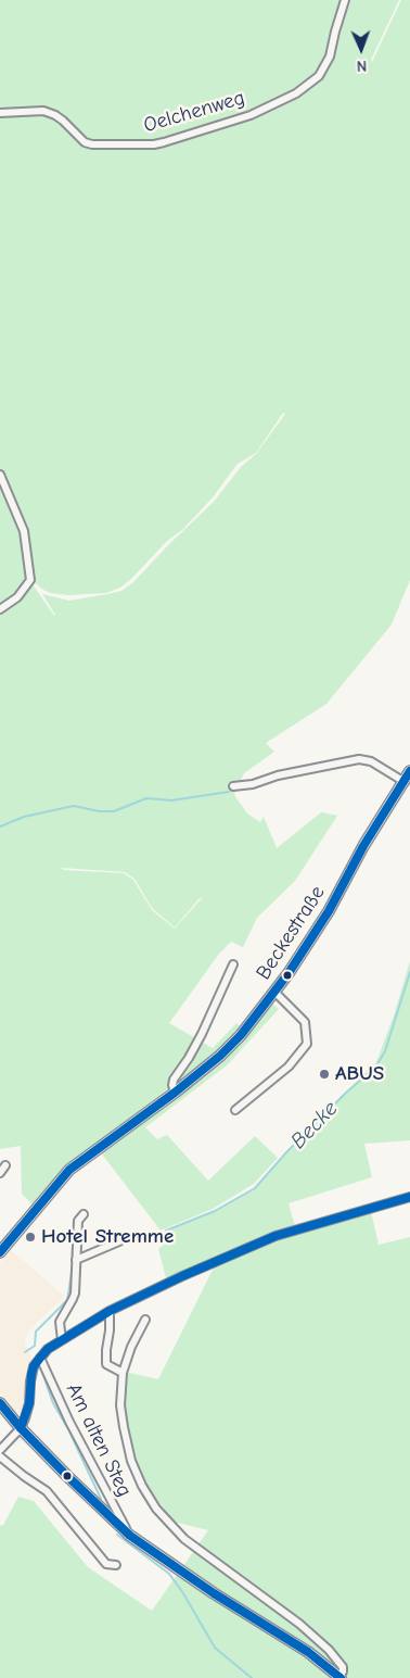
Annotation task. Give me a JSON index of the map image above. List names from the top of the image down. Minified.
{"streets":{"main road":["Beckestraße"],"street":["Oelchenweg","Am alten Steg"]},"water":["Becke"],"places":["ABUS","Hotel Stremme"],"north":"bottom"}
